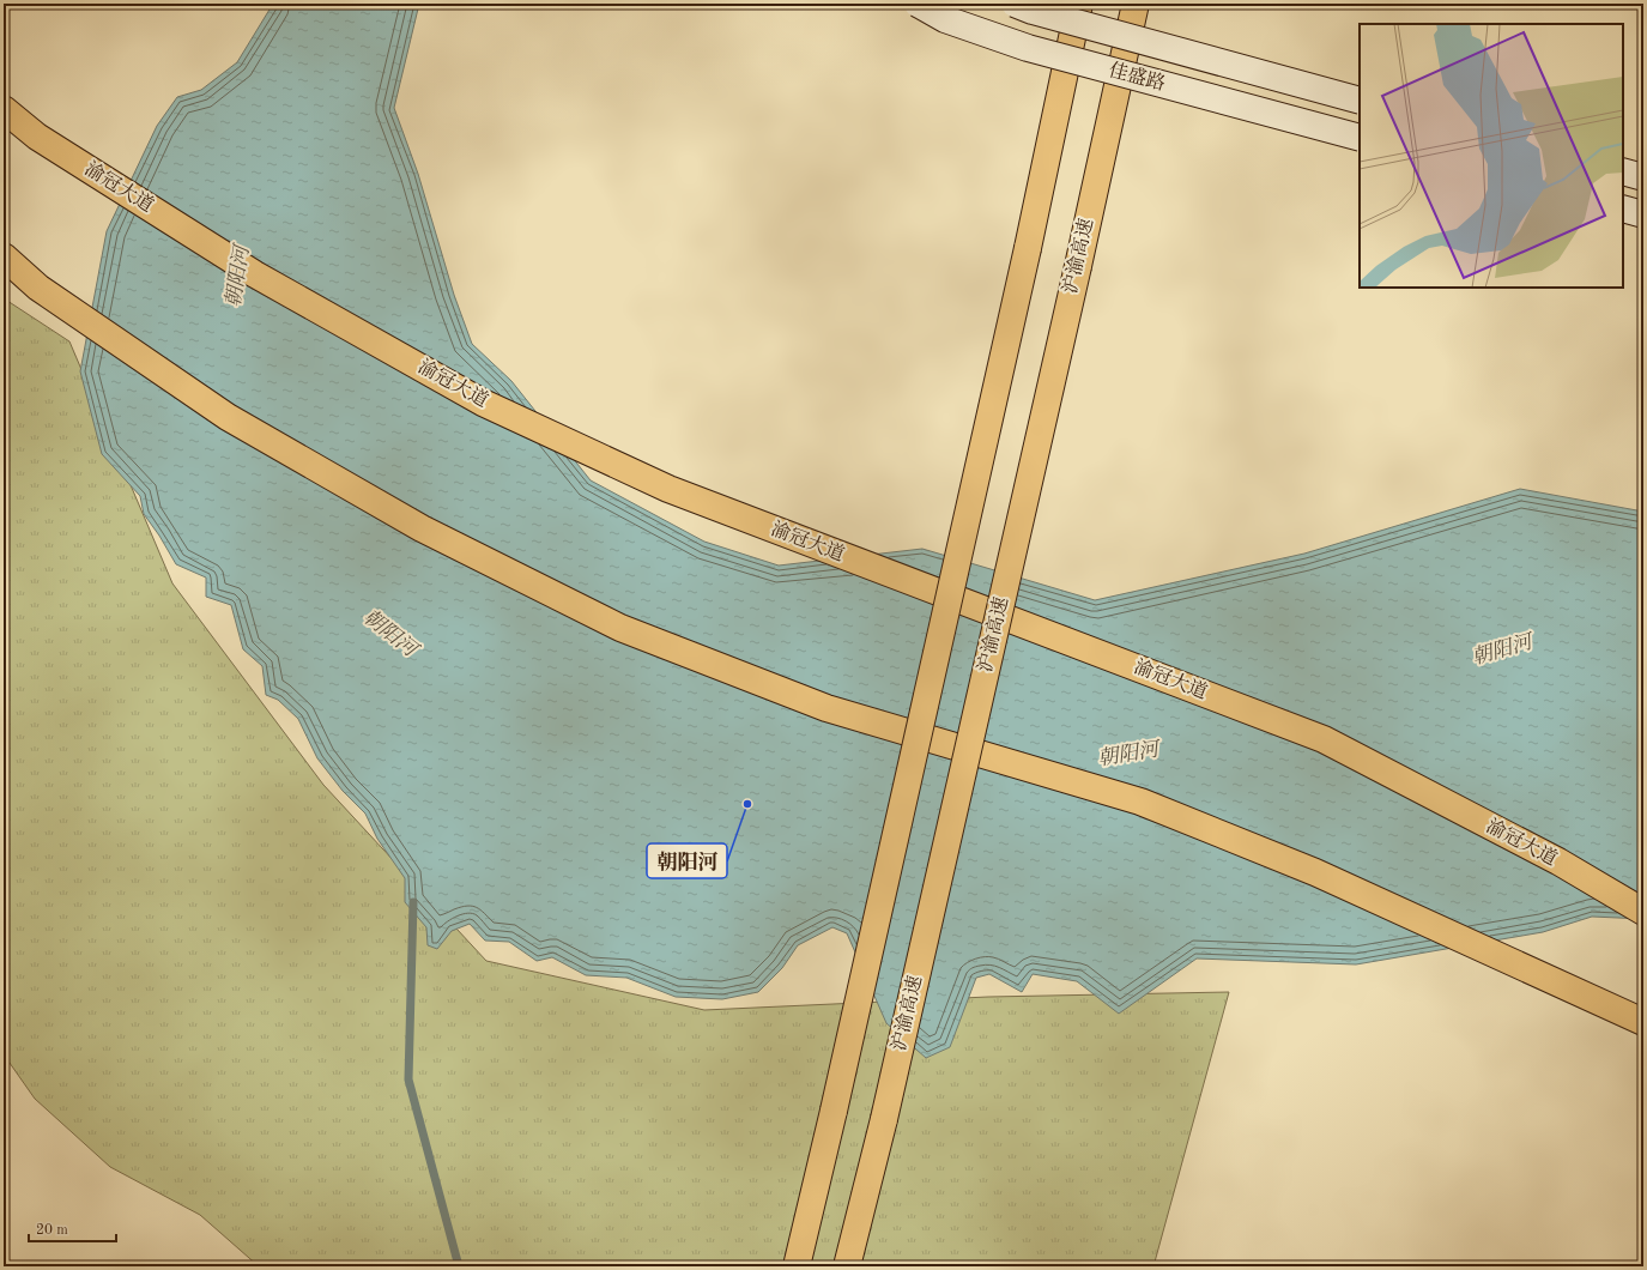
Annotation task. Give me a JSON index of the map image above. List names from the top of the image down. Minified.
{"streets":{"main road":["佳盛路","渝冠大道","沪渝高速"]},"water":["朝阳河"],"places":["朝阳河"],"scale_bar":"20 m"}
